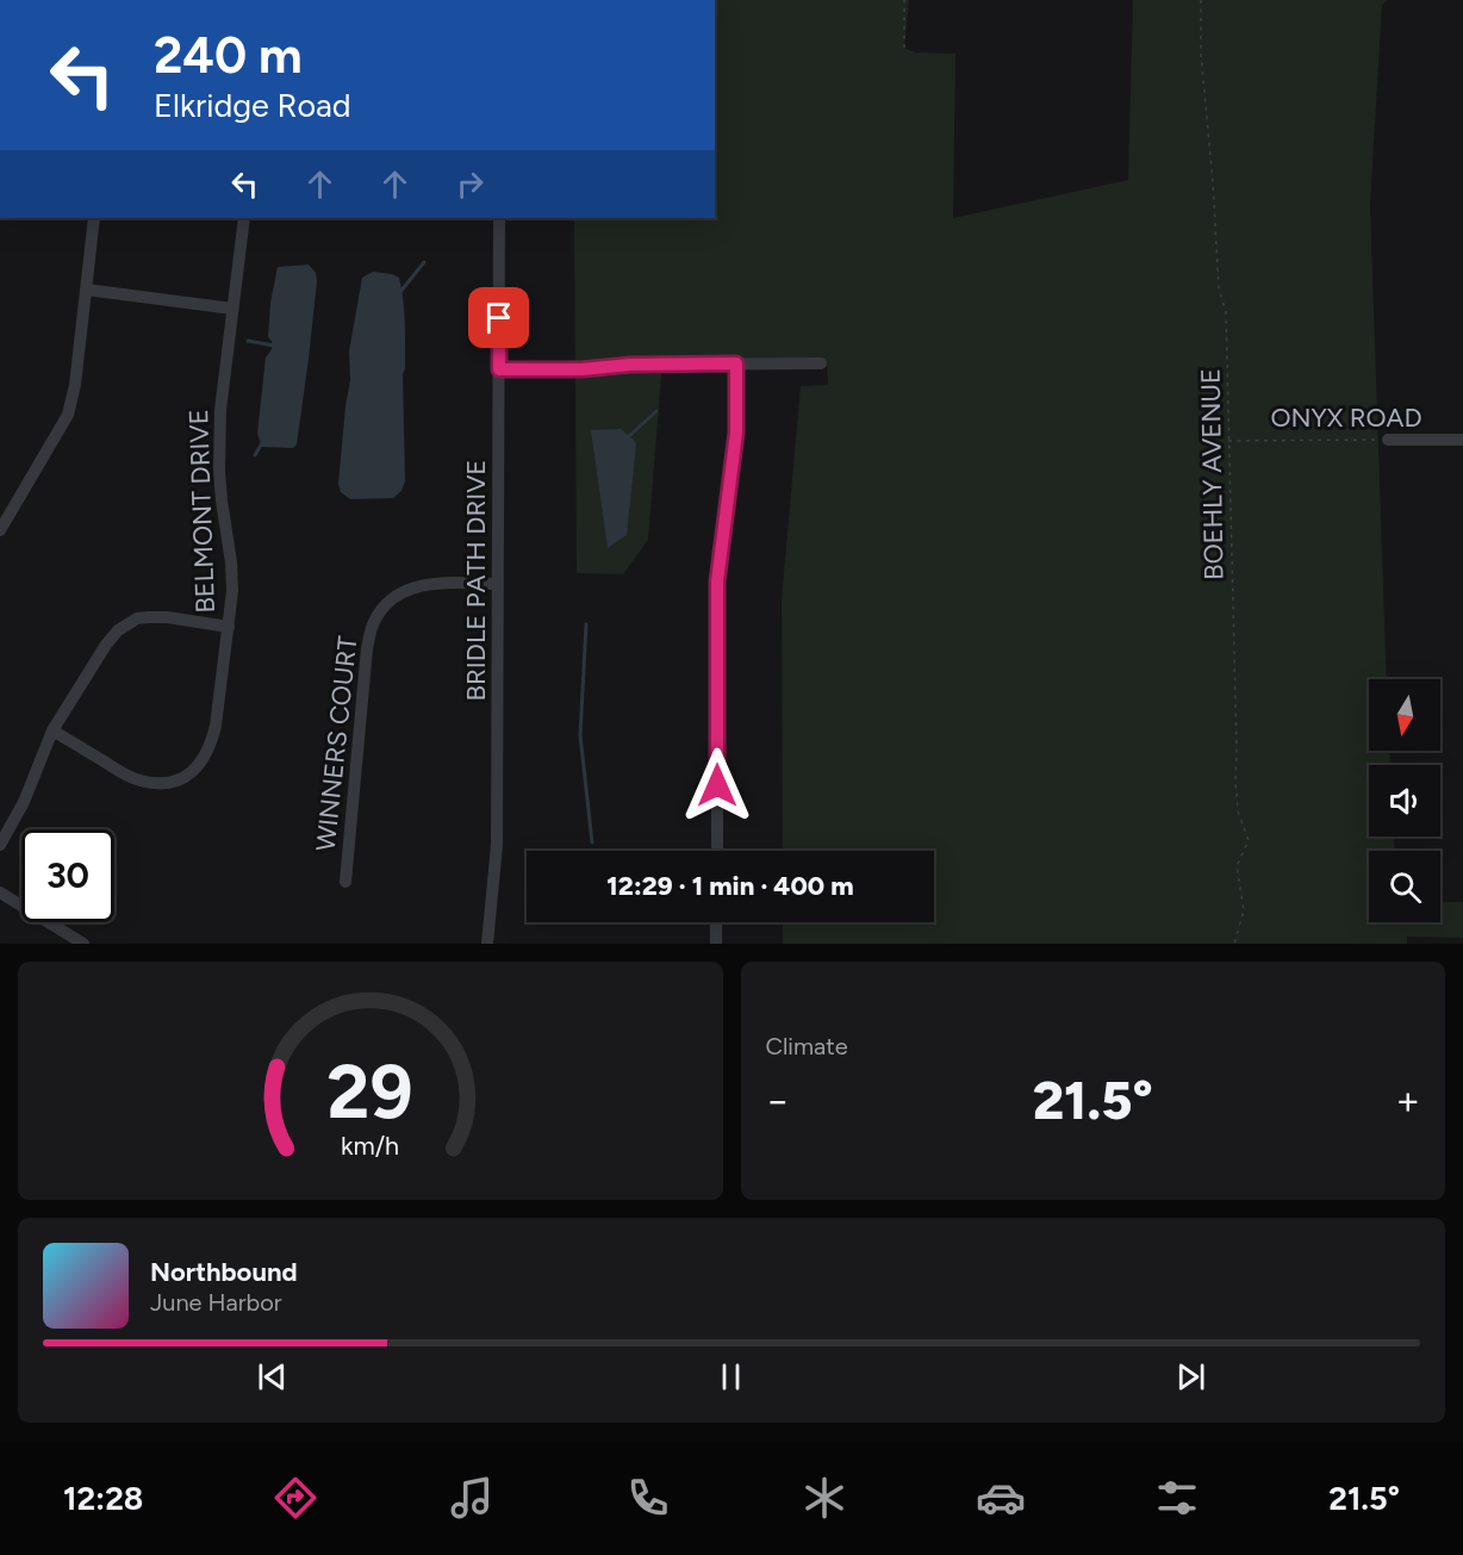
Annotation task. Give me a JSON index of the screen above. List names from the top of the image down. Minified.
{"streets":{"street":["ONYX ROAD","BELMONT DRIVE","BRIDLE PATH DRIVE","WINNERS COURT"],"path":["BOEHLY AVENUE"]},"crossings":[["ONYX ROAD","BOEHLY AVENUE"],["BRIDLE PATH DRIVE","WINNERS COURT"]],"north":"bottom","page":{"turn":["240 m","Elkridge Road"],"limit":"30","trip":"12:29 · 1 min · 400 m","tile":"Climate","heat":["−","21.5°","+"],"song":["Northbound","June Harbor"],"tabs":["12:28","21.5°"],"gauge":["29","km/h"]}}
